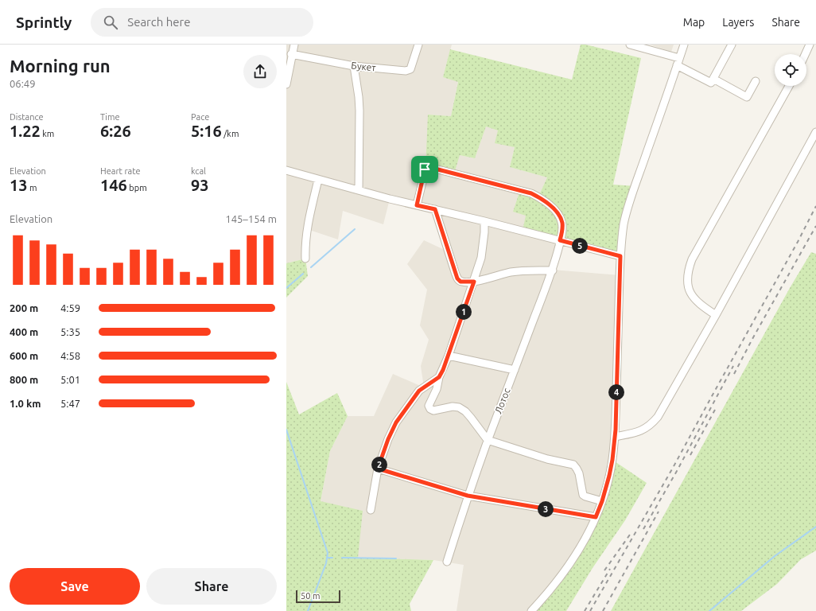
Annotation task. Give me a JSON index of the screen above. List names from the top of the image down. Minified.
{"streets":{"street":["Букет","Лотос"]},"scale_bar":"50 m","page":{"header":"Sprintly","search":"Search here","nav":["Map","Layers","Share"],"heading":["Morning run","06:49"],"stats":[["Distance","1.22 km"],["Time","6:26"],["Pace","5:16 /km"],["Elevation","13 m"],["Heart rate","146 bpm"],["kcal","93"]],"chart":["Elevation","145–154 m"],"pins":["5","1","4","2","3"],"list":[{"name":"200 m","note":"4:59"},{"name":"400 m","note":"5:35"},{"name":"600 m","note":"4:58"},{"name":"800 m","note":"5:01"},{"name":"1.0 km","note":"5:47"}],"buttons":["Save","Share"],"scale":"50 m"}}
